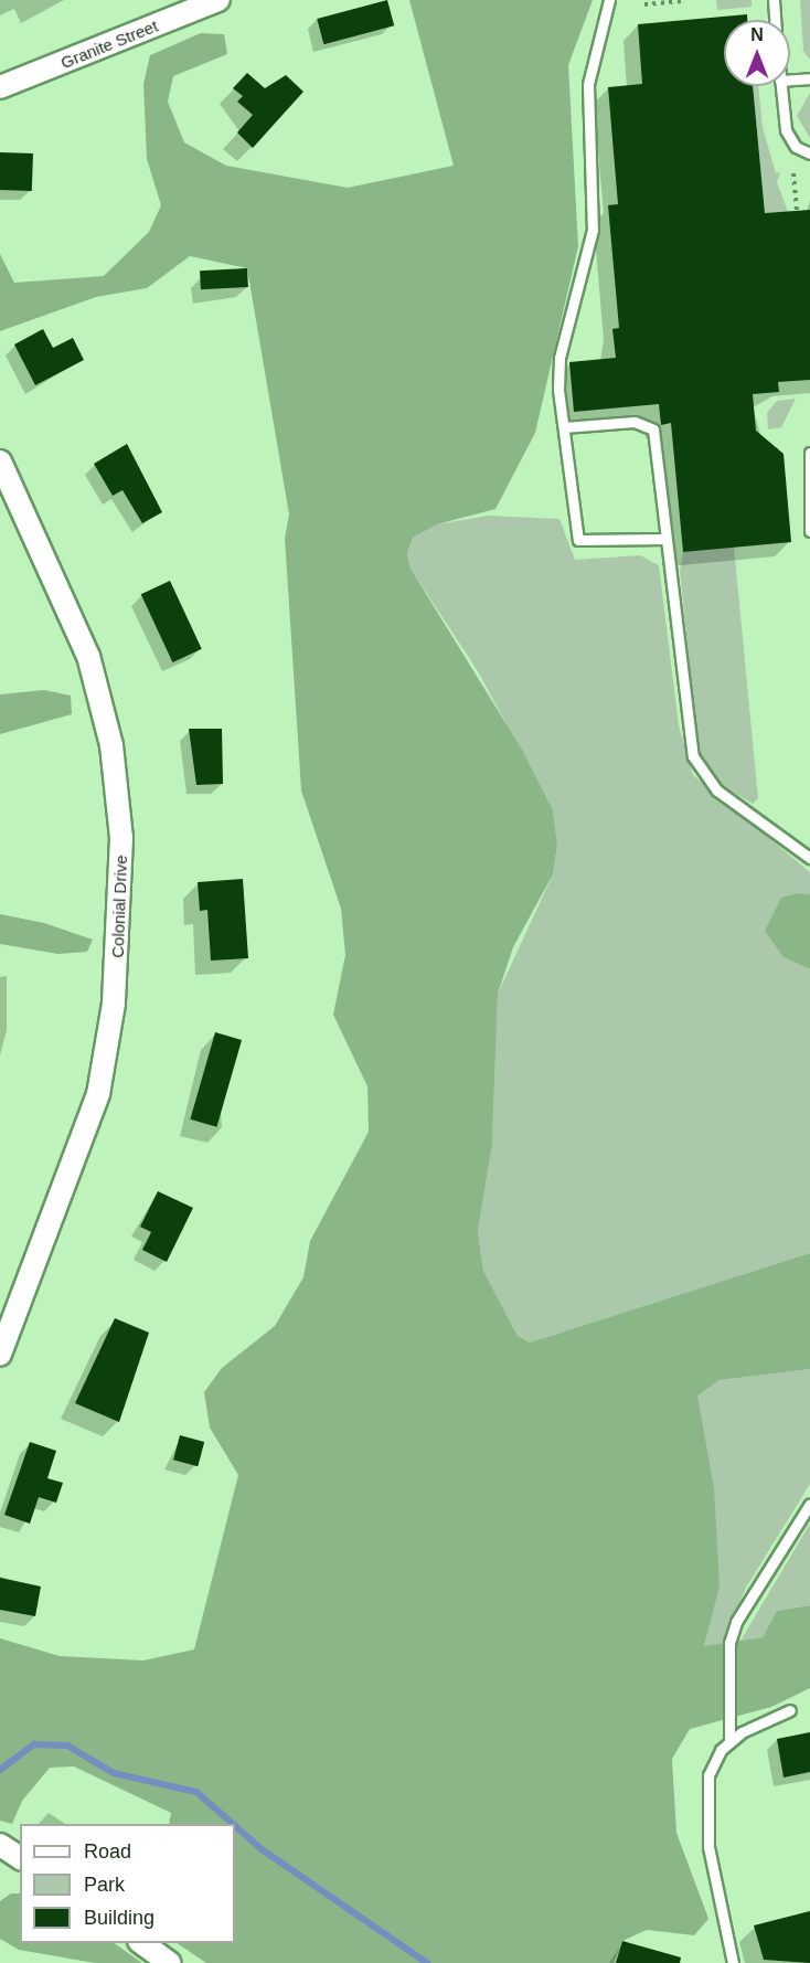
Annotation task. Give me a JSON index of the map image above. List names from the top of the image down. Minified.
{"streets":{"street":["Granite Street","Colonial Drive"]},"legend":["Road","Park","Building"],"north":"top"}
